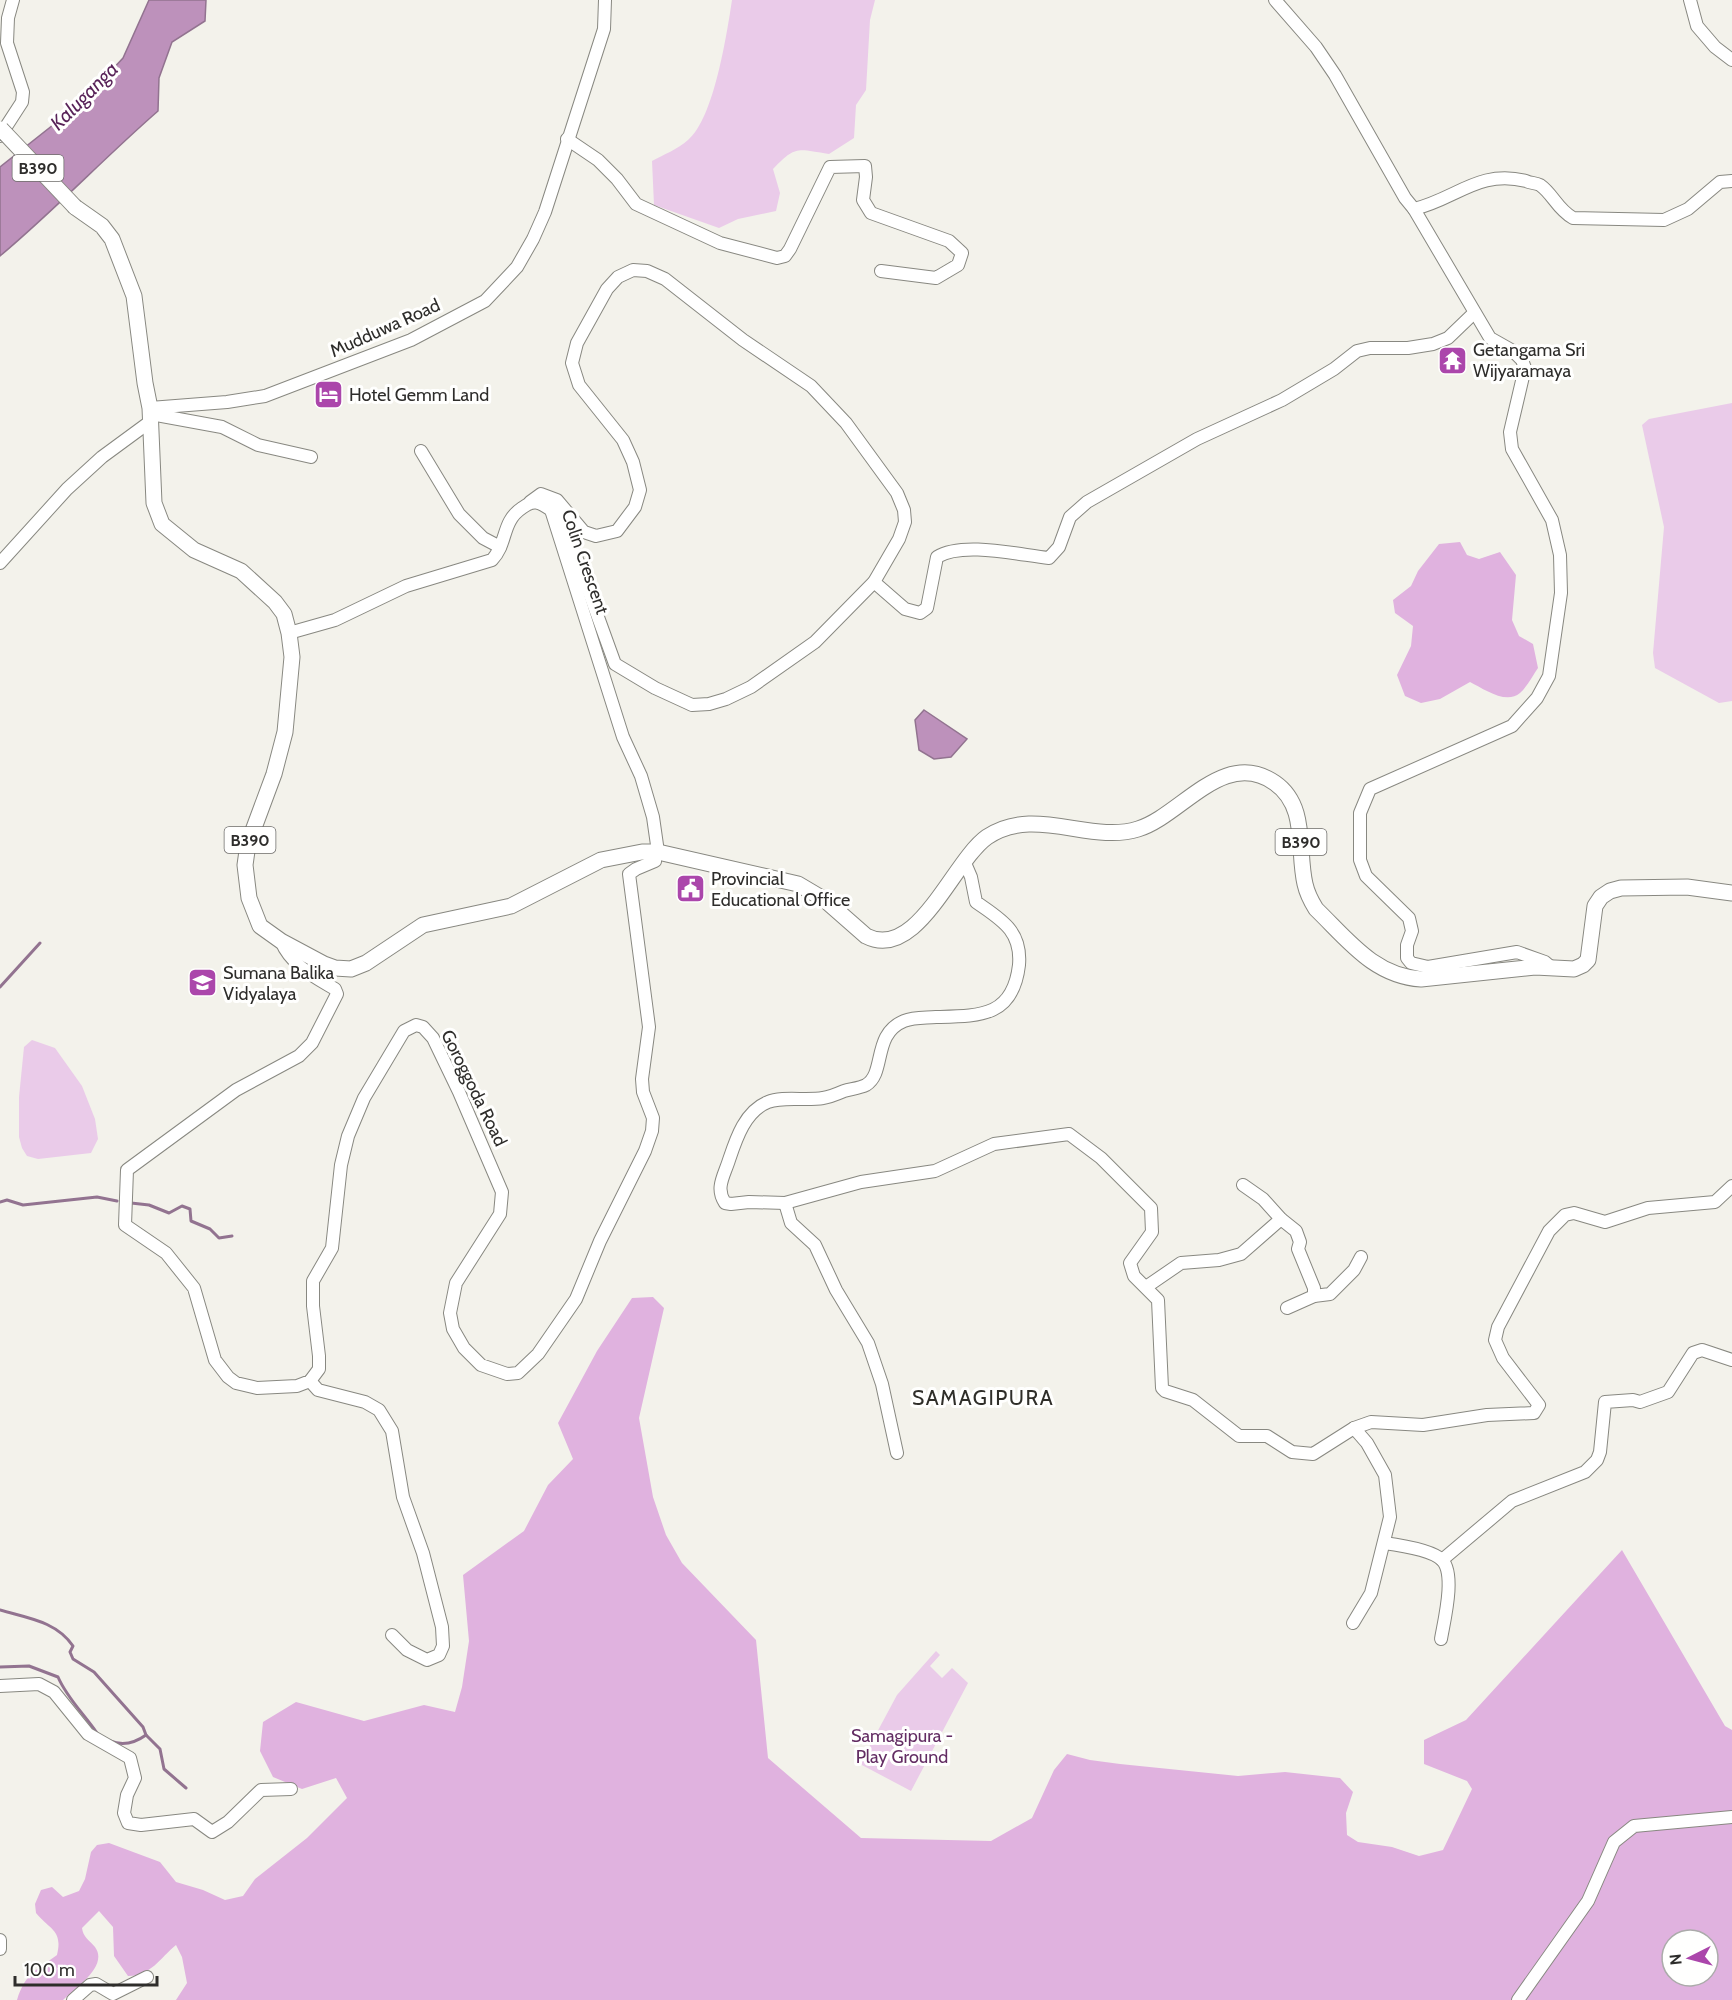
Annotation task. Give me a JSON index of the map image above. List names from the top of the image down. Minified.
{"streets":{"main road":["B390"],"street":["Mudduwa Road","Colin Crescent","Goroggoda Road"]},"crossings":[["B390","Mudduwa Road"],["B390","Colin Crescent"],["B390","Goroggoda Road"],["Colin Crescent","Goroggoda Road"]],"districts":["SAMAGIPURA"],"water":["Kaluganga"],"parks":["Samagipura - Play Ground"],"places":{"temple":["Getangama Sri Wijyaramaya"],"hotel":["Hotel Gemm Land"],"public building":["Provincial Educational Office"],"school or university":["Sumana Balika Vidyalaya"]},"scale_bar":"100 m","north":"left"}
